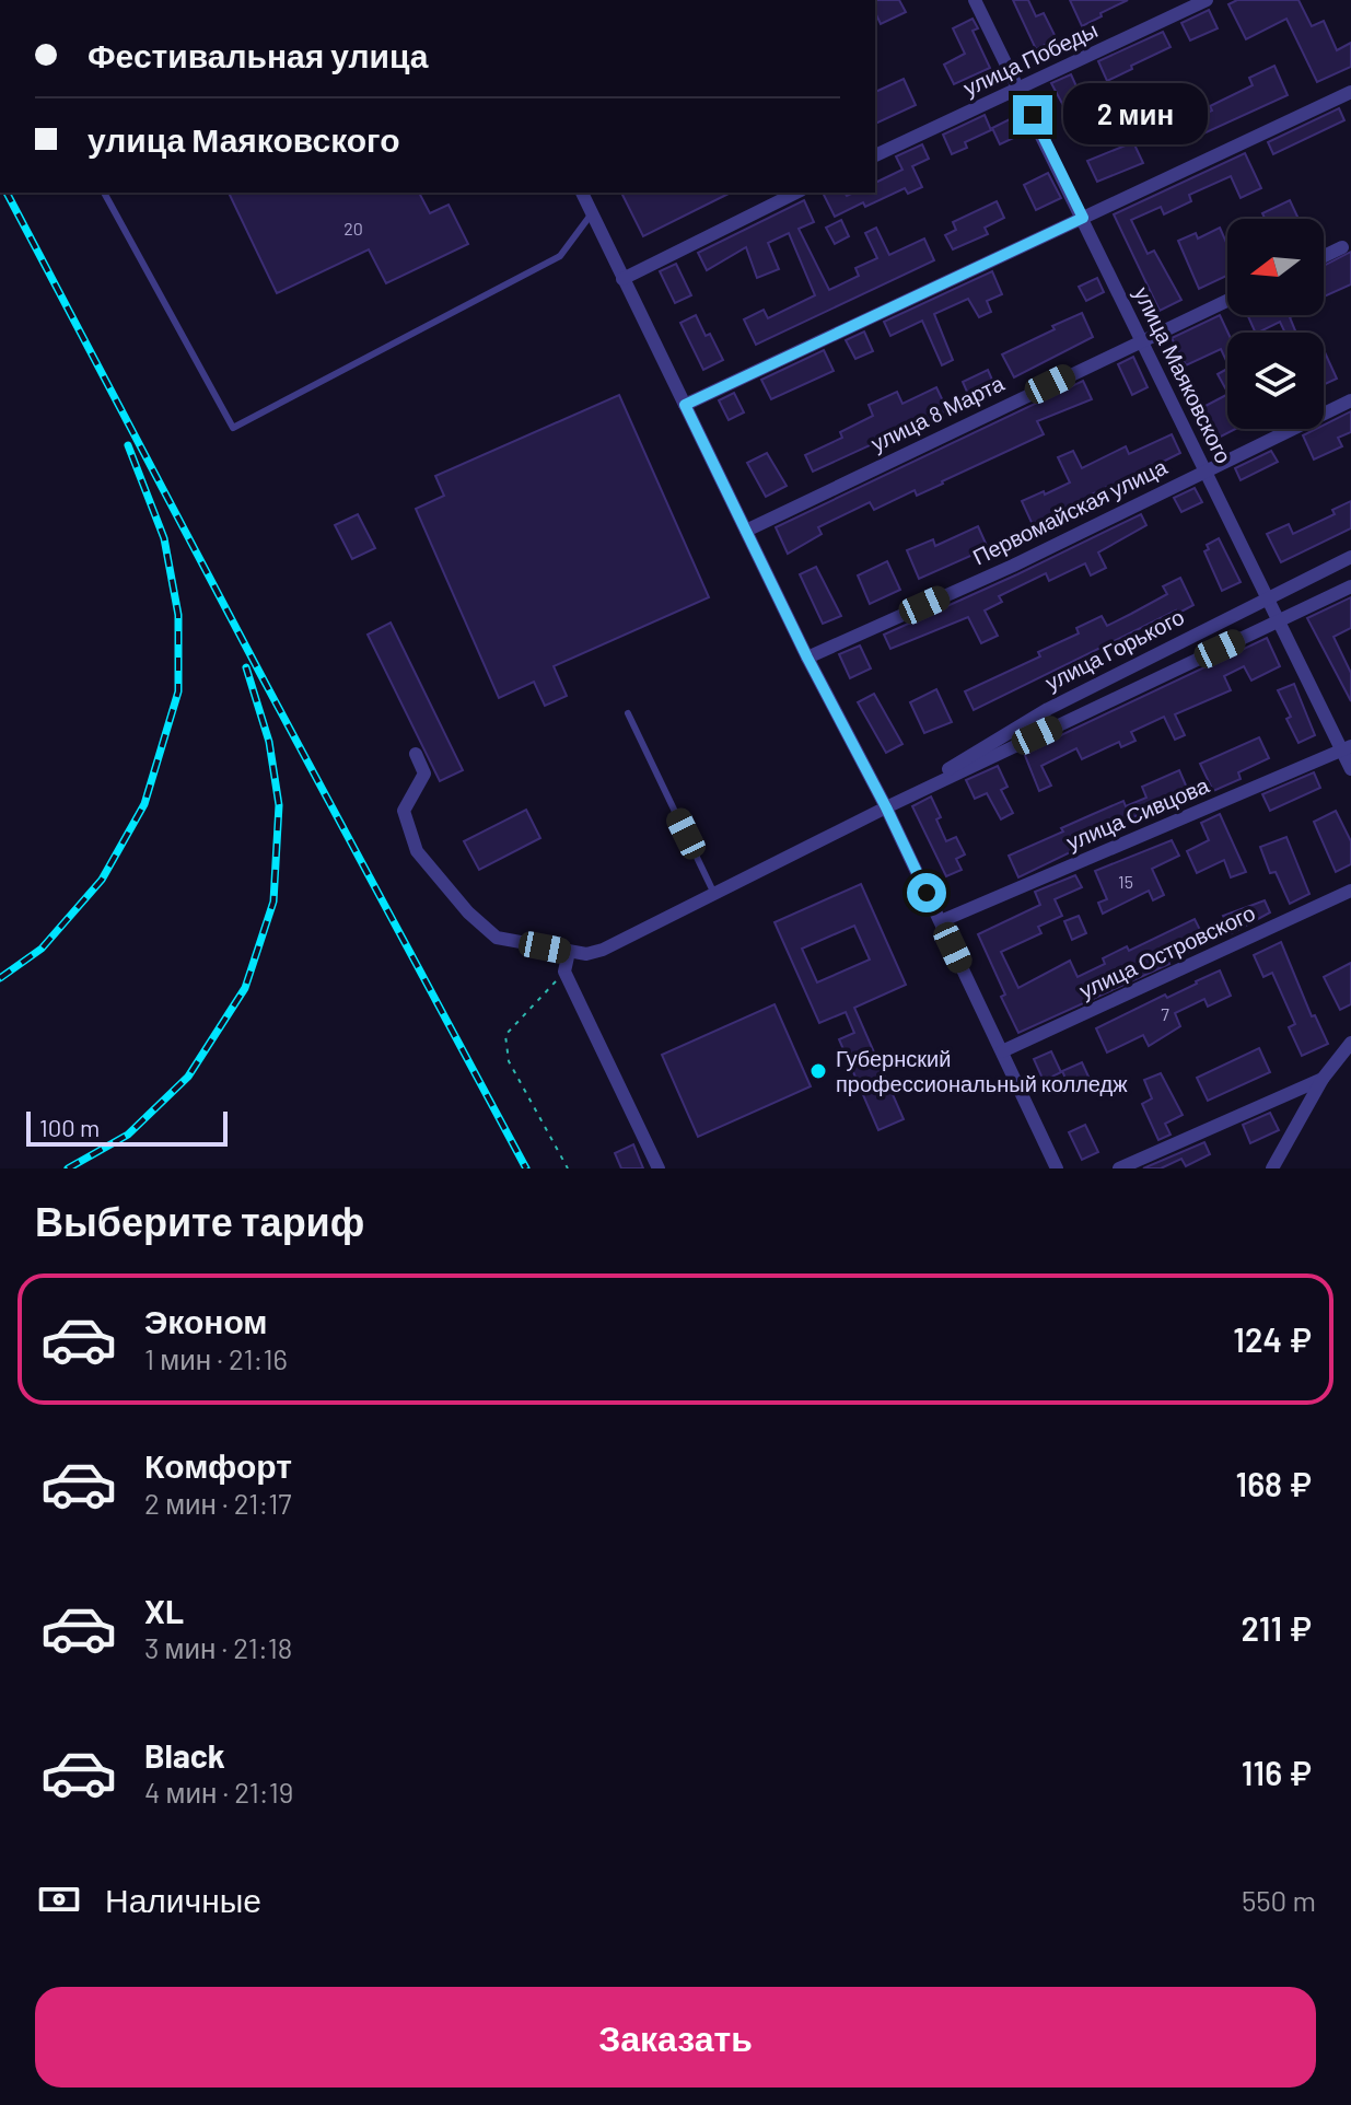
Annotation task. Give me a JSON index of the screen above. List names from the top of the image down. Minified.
{"streets":{"street":["улица Победы","улица Маяковского","улица 8 Марта","Первомайская улица","улица Горького","улица Сивцова","улица Островского"]},"crossings":[["улица Победы","улица Маяковского"],["улица Маяковского","улица 8 Марта"],["улица Маяковского","Первомайская улица"],["улица Маяковского","улица Горького"],["улица Маяковского","улица Сивцова"]],"places":["Губернский профессиональный колледж"],"house_numbers":["20","15","7"],"scale_bar":"100 m","north":"left","page":{"banner":["Фестивальная улица","улица Маяковского"],"bubble":"2 мин","scale":"100 m","heading":"Выберите тариф","list":[{"name":"Эконом","note":"1 мин · 21:16","value":"124 ₽"},{"name":"Комфорт","note":"2 мин · 21:17","value":"168 ₽"},{"name":"XL","note":"3 мин · 21:18","value":"211 ₽"},{"name":"Black","note":"4 мин · 21:19","value":"116 ₽"}],"pay":["Наличные","550 m"],"buttons":"Заказать"}}
